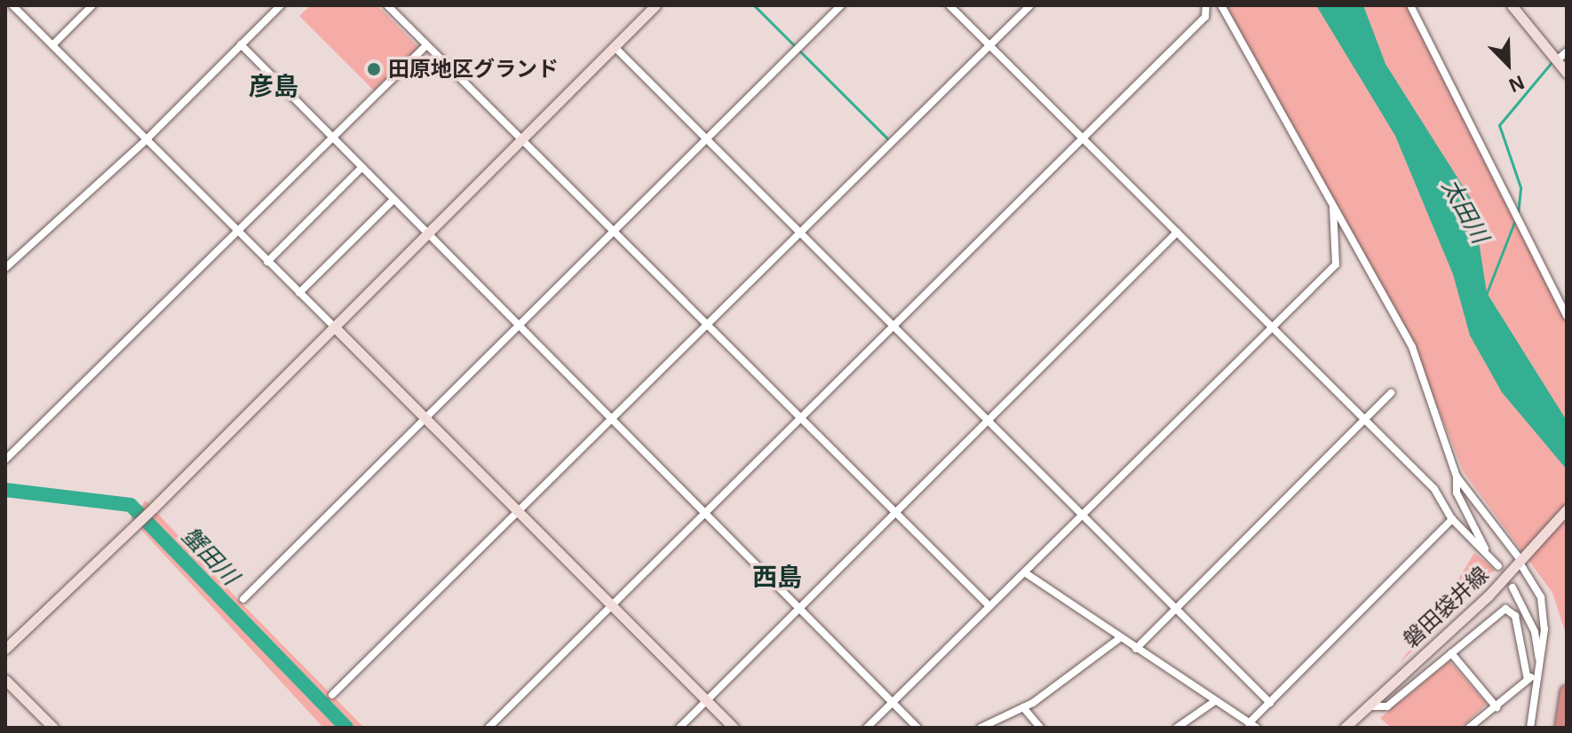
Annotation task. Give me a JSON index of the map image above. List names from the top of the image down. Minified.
{"streets":{"street":["磐田袋井線"]},"districts":["彦島","西島"],"water":["太田川","蟹田川"],"places":["田原地区グランド"],"north":"bottom right"}
